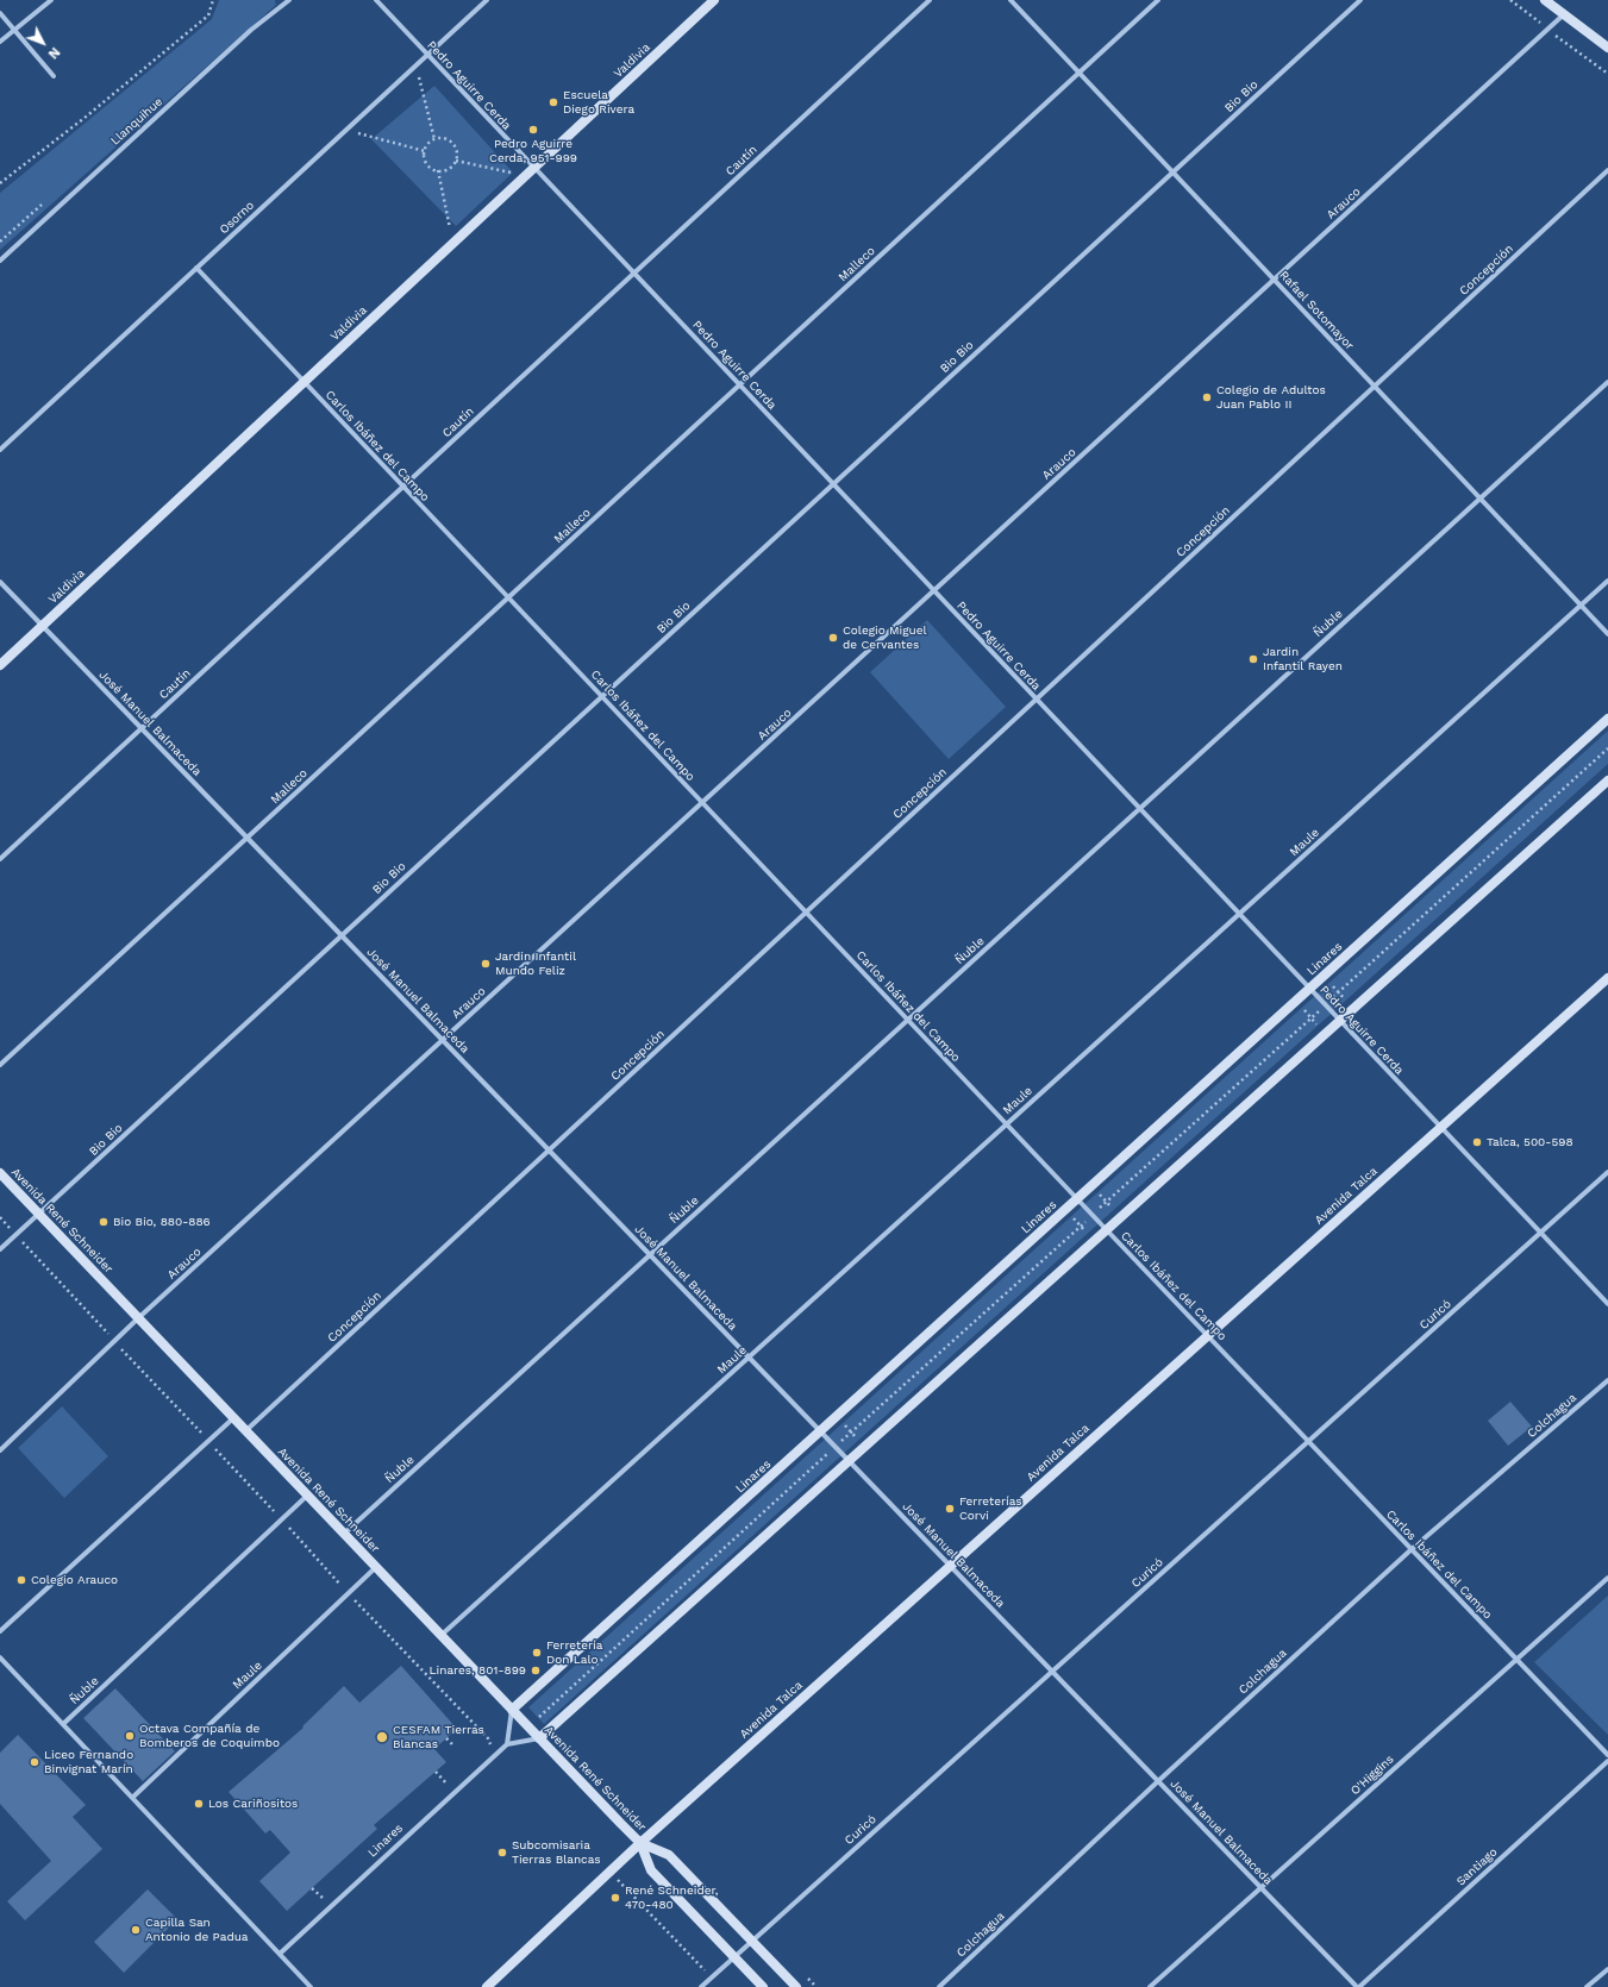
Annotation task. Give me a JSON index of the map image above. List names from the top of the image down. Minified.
{"streets":{"main road":["Valdivia","Linares","Avenida Talca","Avenida René Schneider"],"street":["Pedro Aguirre Cerda","Bio Bio","Llanquihue","Cautín","Arauco","Osorno","Malleco","Concepción","Rafael Sotomayor","Carlos Ibáñez del Campo","Ñuble","José Manuel Balmaceda","Maule","Curicó","Colchagua","O'Higgins","Santiago"]},"crossings":[["Valdivia","Pedro Aguirre Cerda"],["Valdivia","Carlos Ibáñez del Campo"],["Valdivia","José Manuel Balmaceda"],["Pedro Aguirre Cerda","Bio Bio"],["Pedro Aguirre Cerda","Cautín"],["Pedro Aguirre Cerda","Arauco"],["Pedro Aguirre Cerda","Osorno"],["Pedro Aguirre Cerda","Malleco"],["Pedro Aguirre Cerda","Concepción"],["Pedro Aguirre Cerda","Ñuble"],["Pedro Aguirre Cerda","Maule"],["Pedro Aguirre Cerda","Linares"],["Pedro Aguirre Cerda","Avenida Talca"],["Pedro Aguirre Cerda","Curicó"],["Bio Bio","Rafael Sotomayor"],["Bio Bio","Carlos Ibáñez del Campo"],["Bio Bio","José Manuel Balmaceda"],["Bio Bio","Avenida René Schneider"],["Cautín","Carlos Ibáñez del Campo"],["Cautín","José Manuel Balmaceda"],["Arauco","Rafael Sotomayor"],["Arauco","Carlos Ibáñez del Campo"],["Arauco","José Manuel Balmaceda"],["Arauco","Avenida René Schneider"],["Osorno","Carlos Ibáñez del Campo"],["Malleco","Rafael Sotomayor"],["Malleco","Carlos Ibáñez del Campo"],["Malleco","José Manuel Balmaceda"],["Concepción","Rafael Sotomayor"],["Concepción","Carlos Ibáñez del Campo"],["Concepción","José Manuel Balmaceda"],["Concepción","Avenida René Schneider"],["Rafael Sotomayor","Ñuble"],["Rafael Sotomayor","Maule"],["Carlos Ibáñez del Campo","Ñuble"],["Carlos Ibáñez del Campo","Maule"],["Carlos Ibáñez del Campo","Linares"],["Carlos Ibáñez del Campo","Avenida Talca"],["Carlos Ibáñez del Campo","Curicó"],["Carlos Ibáñez del Campo","Colchagua"],["Carlos Ibáñez del Campo","O'Higgins"],["Ñuble","José Manuel Balmaceda"],["Ñuble","Avenida René Schneider"],["José Manuel Balmaceda","Maule"],["José Manuel Balmaceda","Linares"],["José Manuel Balmaceda","Avenida Talca"],["José Manuel Balmaceda","Curicó"],["José Manuel Balmaceda","Colchagua"],["José Manuel Balmaceda","O'Higgins"],["José Manuel Balmaceda","Santiago"],["Maule","Avenida René Schneider"],["Linares","Avenida René Schneider"],["Avenida Talca","Avenida René Schneider"],["Avenida René Schneider","Curicó"]],"places":["Escuela Diego Rivera","Pedro Aguirre Cerda, 951-999","Colegio de Adultos Juan Pablo II","Colegio Miguel de Cervantes","Jardin Infantil Rayen","Jardin Infantil Mundo Feliz","Talca, 500-598","Bio Bio, 880-886","Ferreterías Corvi","Colegio Arauco","Ferretería Don Lalo","Linares, 801-899","Octava Compañía de Bomberos de Coquimbo","CESFAM Tierras Blancas","Liceo Fernando Binvignat Marín","Los Cariñositos","Subcomisaria Tierras Blancas","René Schneider, 470-480","Capilla San Antonio de Padua"],"north":"bottom right"}
